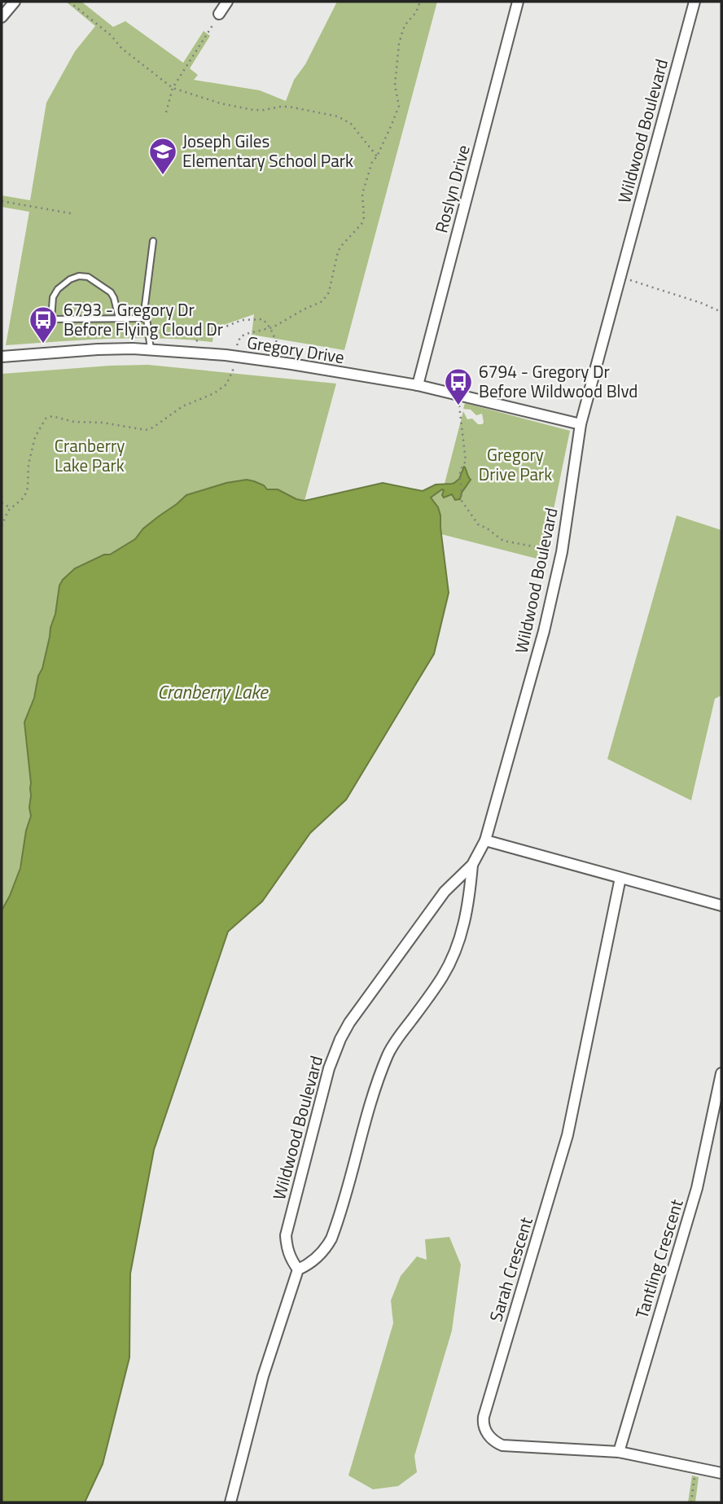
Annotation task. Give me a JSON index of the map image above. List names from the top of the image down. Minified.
{"streets":{"street":["Wildwood Boulevard","Roslyn Drive","Gregory Drive","Tantling Crescent","Sarah Crescent"]},"crossings":[["Wildwood Boulevard","Gregory Drive"],["Roslyn Drive","Gregory Drive"],["Tantling Crescent","Sarah Crescent"]],"water":["Cranberry Lake"],"parks":["Cranberry Lake Park","Gregory Drive Park"],"places":{"school or university":["Joseph Giles Elementary School Park"],"bus stop":["6793 - Gregory Dr Before Flying Cloud Dr","6794 - Gregory Dr Before Wildwood Blvd"]}}
